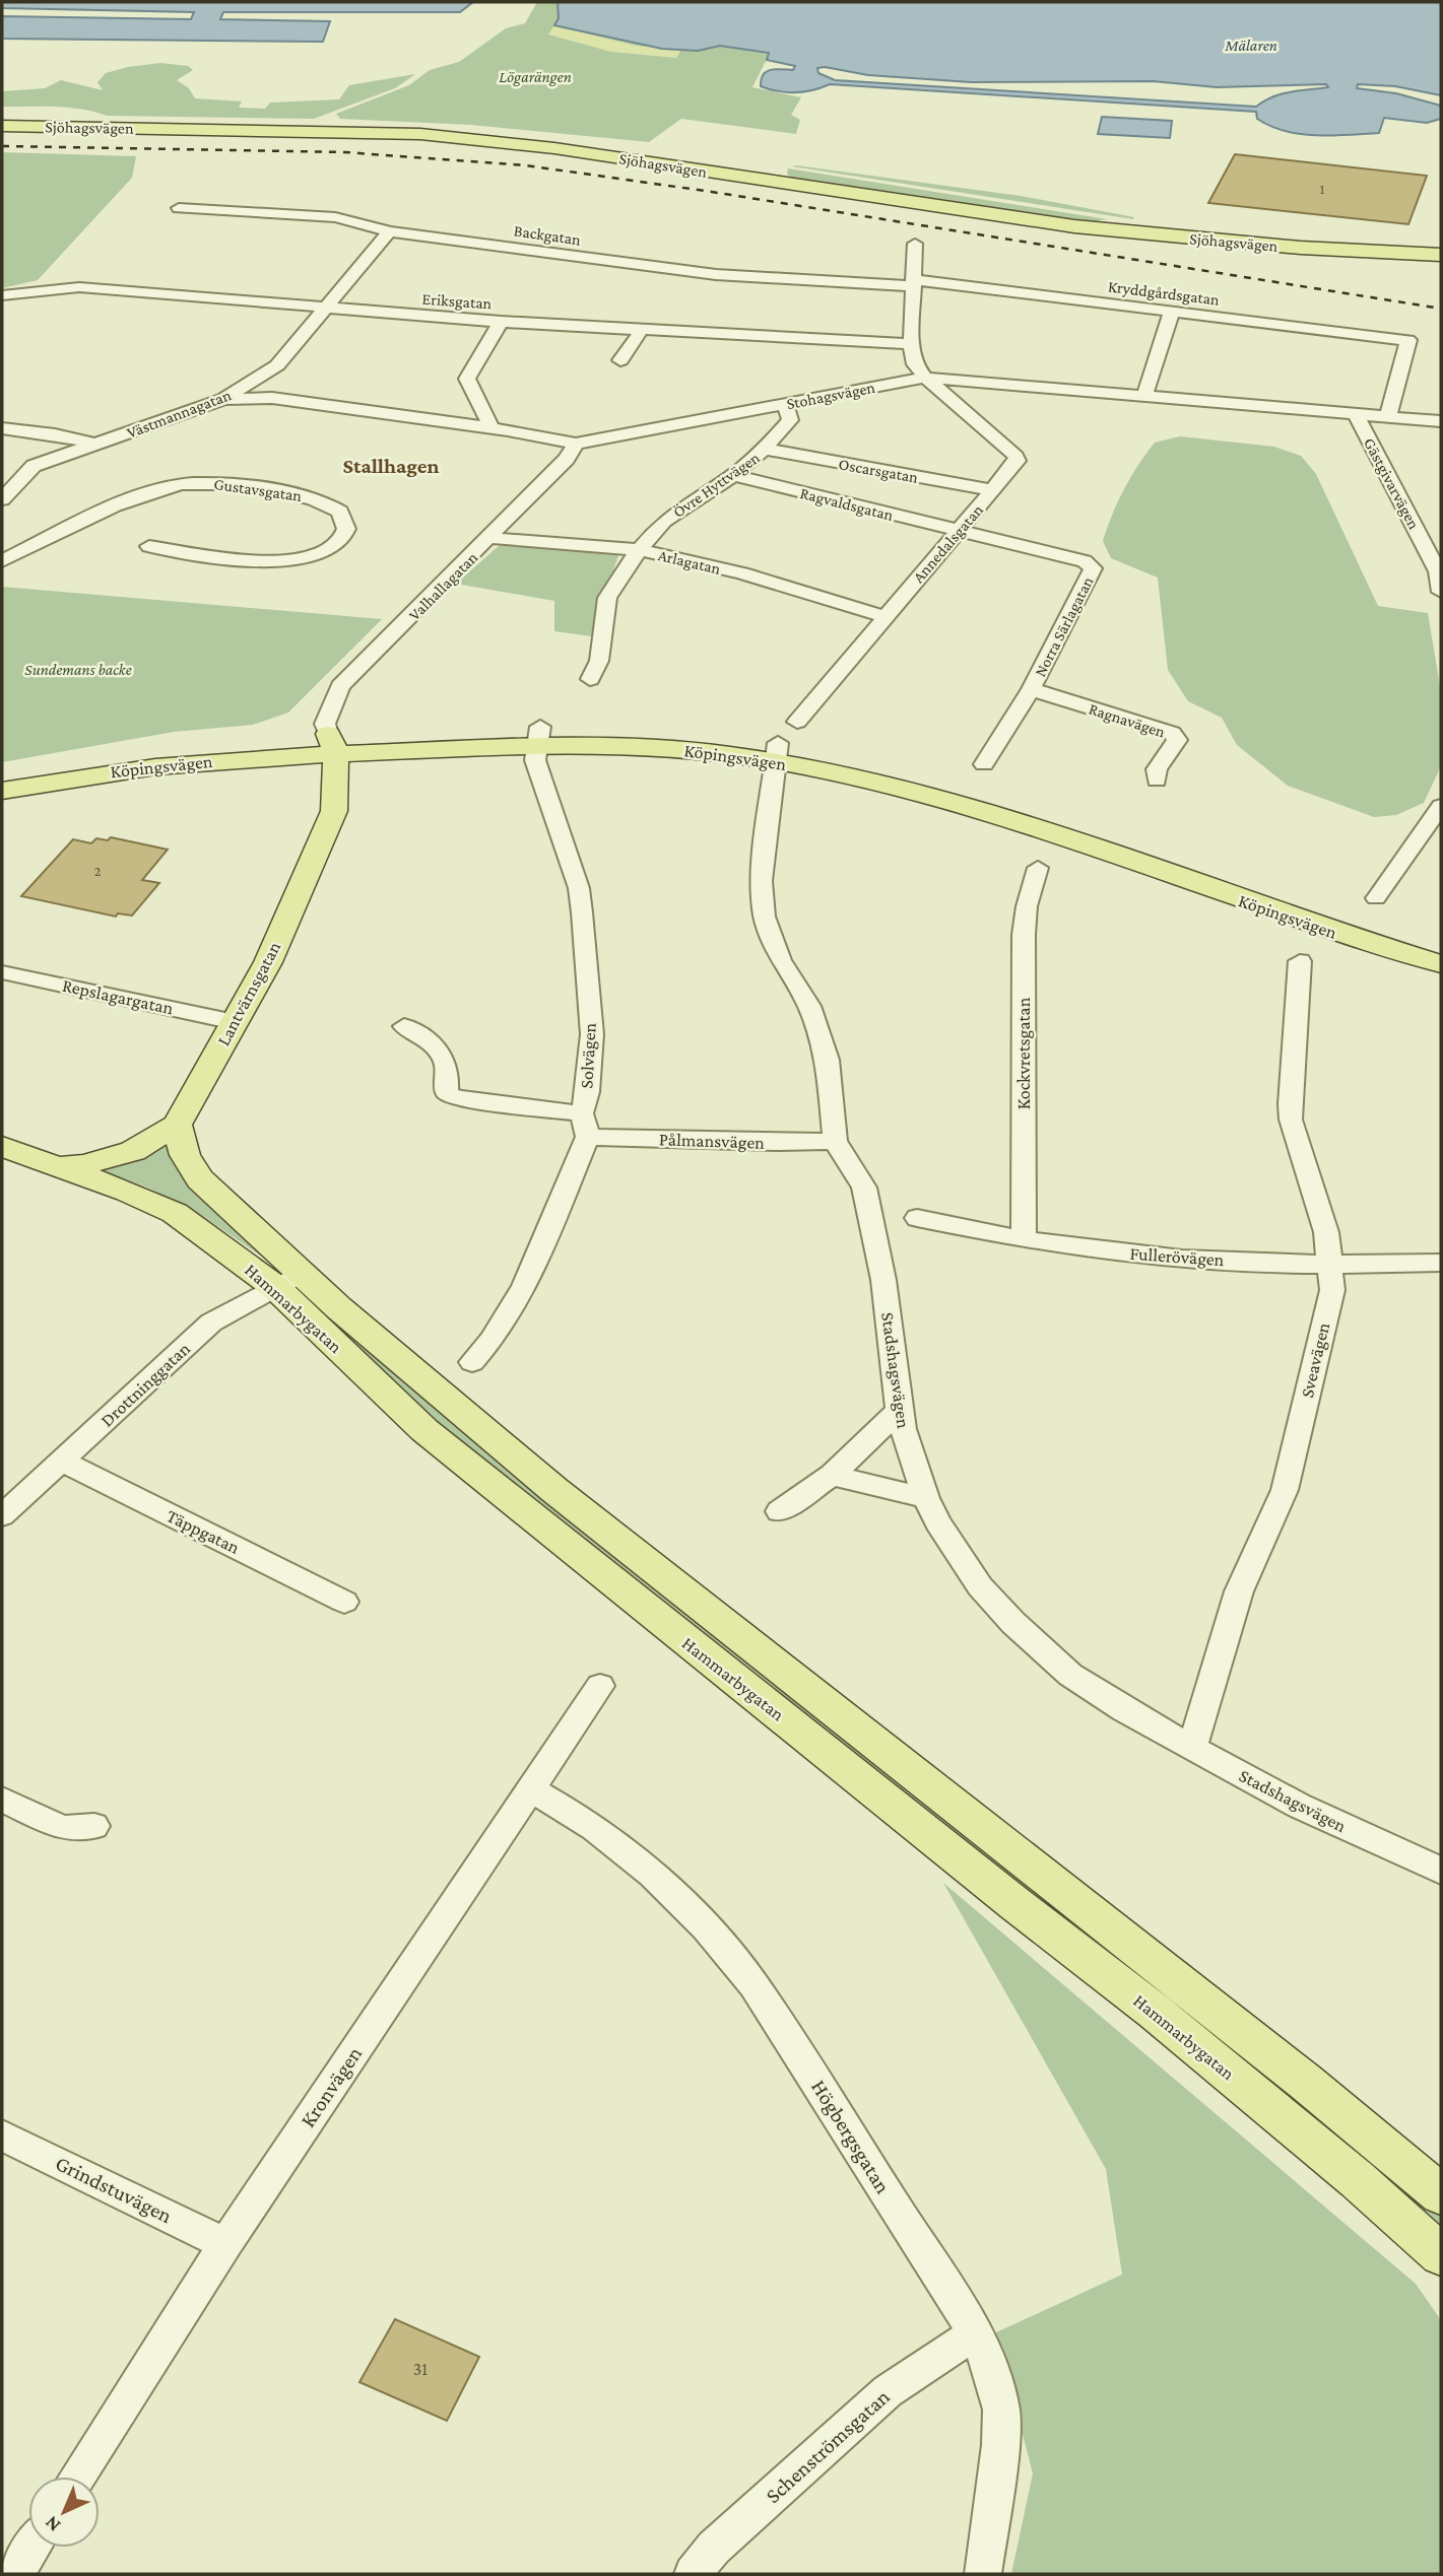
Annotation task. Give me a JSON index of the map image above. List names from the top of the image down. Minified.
{"streets":{"main road":["Sjöhagsvägen","Köpingsvägen","Lantvärnsgatan","Hammarbygatan"],"street":["Backgatan","Kryddgårdsgatan","Eriksgatan","Stohagsvägen","Västmannagatan","Oscarsgatan","Gästgivarvägen","Övre Hyttvägen","Gustavsgatan","Ragvaldsgatan","Annedalsgatan","Arlagatan","Valhallagatan","Norra Särlagatan","Ragnavägen","Repslagargatan","Kockvretsgatan","Solvägen","Pålmansvägen","Fullerövägen","Sveavägen","Stadshagsvägen","Drottninggatan","Täppgatan","Kronvägen","Högbergsgatan","Grindstuvägen","Schenströmsgatan"]},"crossings":[["Backgatan","Kryddgårdsgatan"],["Backgatan","Västmannagatan"],["Kryddgårdsgatan","Gästgivarvägen"],["Eriksgatan","Västmannagatan"],["Stohagsvägen","Västmannagatan"],["Stohagsvägen","Gästgivarvägen"],["Stohagsvägen","Övre Hyttvägen"],["Stohagsvägen","Annedalsgatan"],["Stohagsvägen","Valhallagatan"],["Oscarsgatan","Övre Hyttvägen"],["Oscarsgatan","Annedalsgatan"],["Övre Hyttvägen","Ragvaldsgatan"],["Övre Hyttvägen","Arlagatan"],["Ragvaldsgatan","Annedalsgatan"],["Ragvaldsgatan","Norra Särlagatan"],["Annedalsgatan","Arlagatan"],["Annedalsgatan","Norra Särlagatan"],["Arlagatan","Valhallagatan"],["Valhallagatan","Köpingsvägen"],["Valhallagatan","Lantvärnsgatan"],["Norra Särlagatan","Ragnavägen"],["Köpingsvägen","Lantvärnsgatan"],["Köpingsvägen","Solvägen"],["Köpingsvägen","Stadshagsvägen"],["Lantvärnsgatan","Repslagargatan"],["Lantvärnsgatan","Hammarbygatan"],["Kockvretsgatan","Fullerövägen"],["Solvägen","Pålmansvägen"],["Pålmansvägen","Stadshagsvägen"],["Fullerövägen","Sveavägen"],["Hammarbygatan","Drottninggatan"],["Sveavägen","Stadshagsvägen"],["Drottninggatan","Täppgatan"],["Kronvägen","Högbergsgatan"],["Kronvägen","Grindstuvägen"],["Högbergsgatan","Schenströmsgatan"]],"districts":["Stallhagen"],"water":["Mälaren"],"parks":["Lögarängen","Sundemans backe"],"house_numbers":["1","2","31"],"north":"bottom left"}
